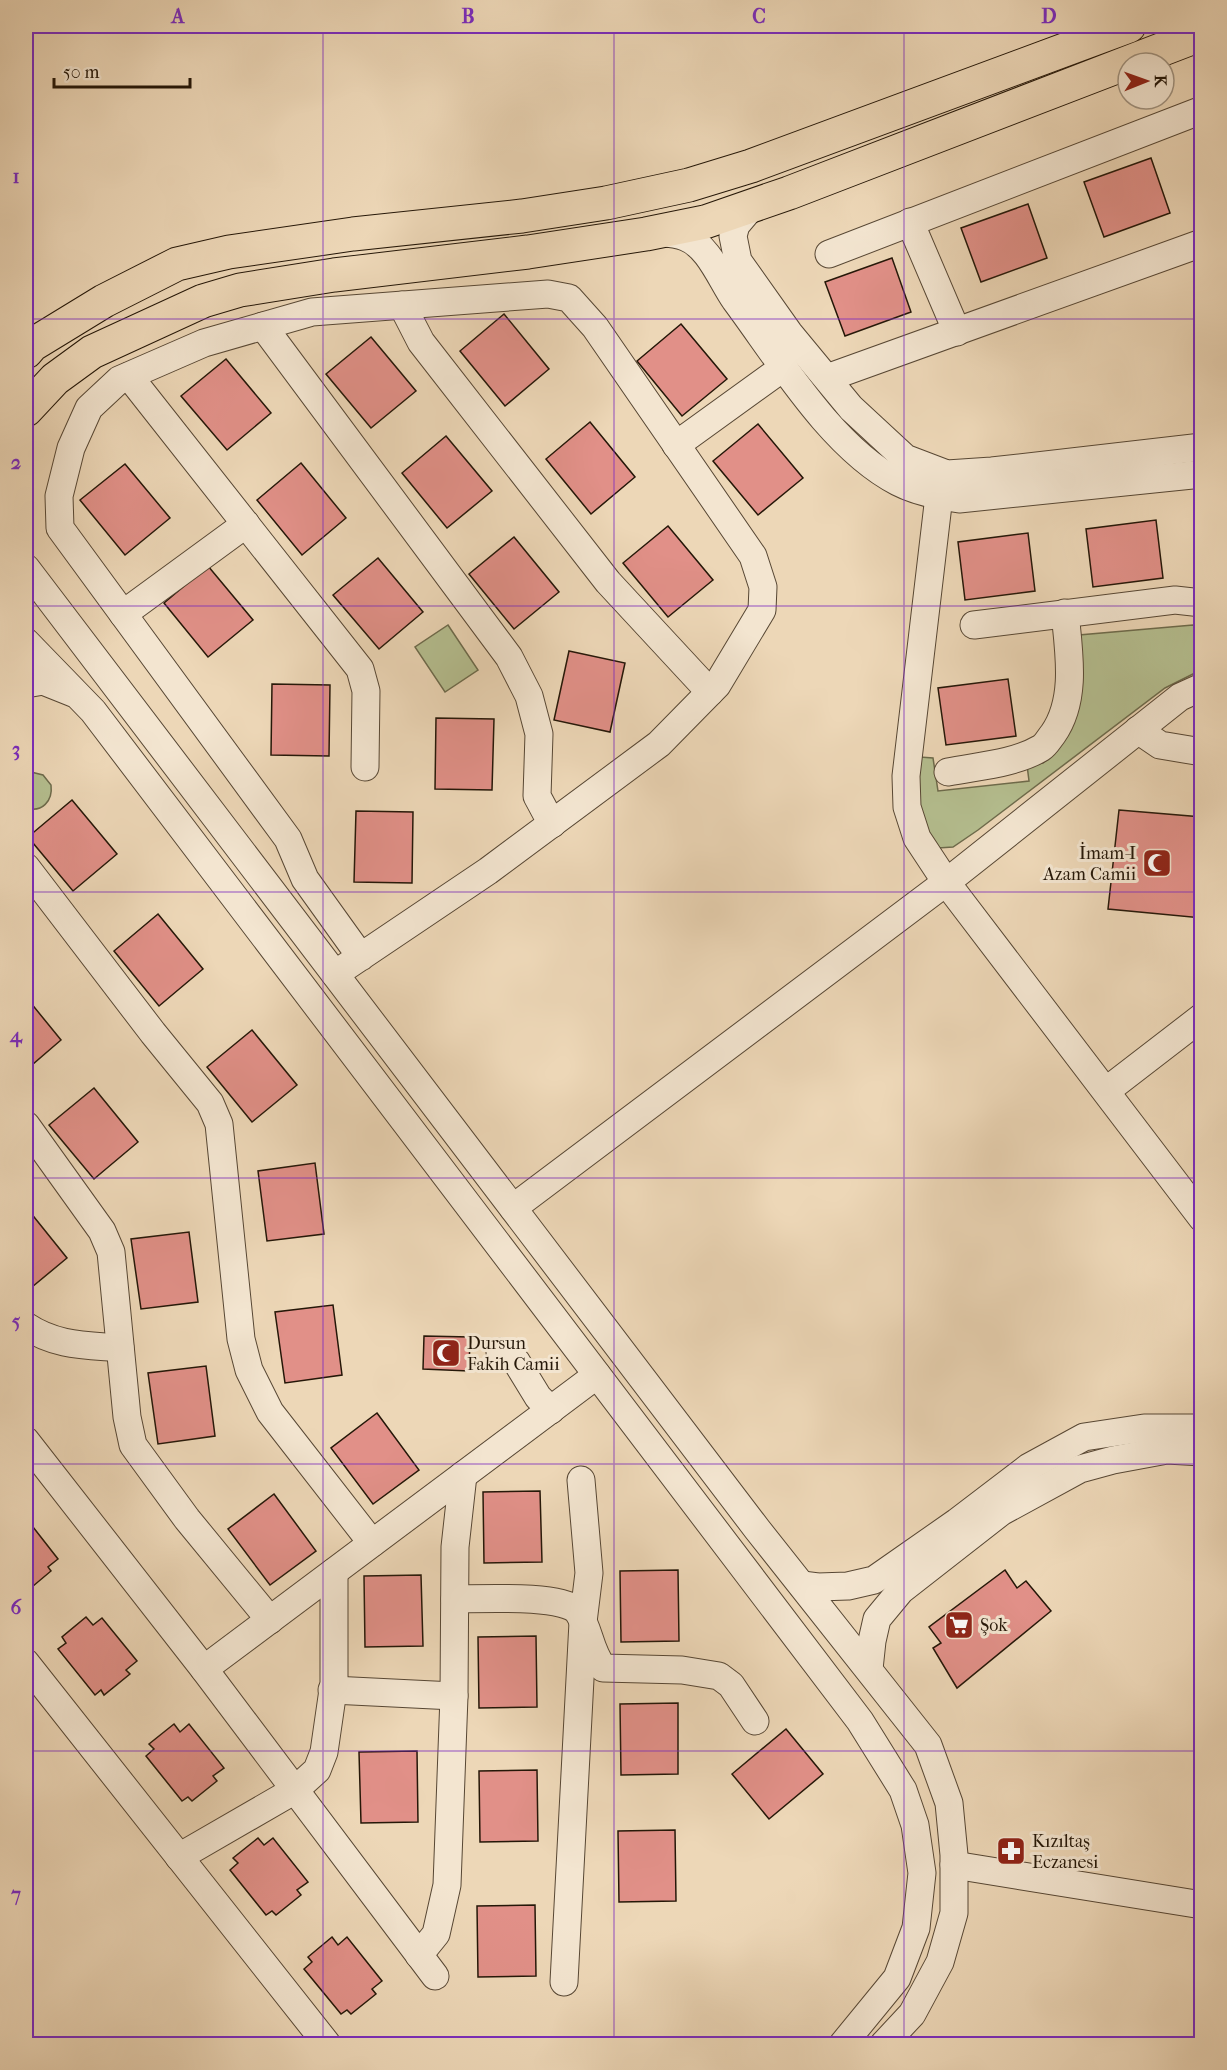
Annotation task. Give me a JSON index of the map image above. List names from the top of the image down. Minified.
{"places":{"mosque":["İmam-I Azam Camii","Dursun Fakih Camii"],"supermarket":["Şok"],"pharmacy":["Kızıltaş Eczanesi"]},"scale_bar":"50 m","north":"right","grid":{"columns":["A","B","C","D"],"rows":["1","2","3","4","5","6","7"]}}
